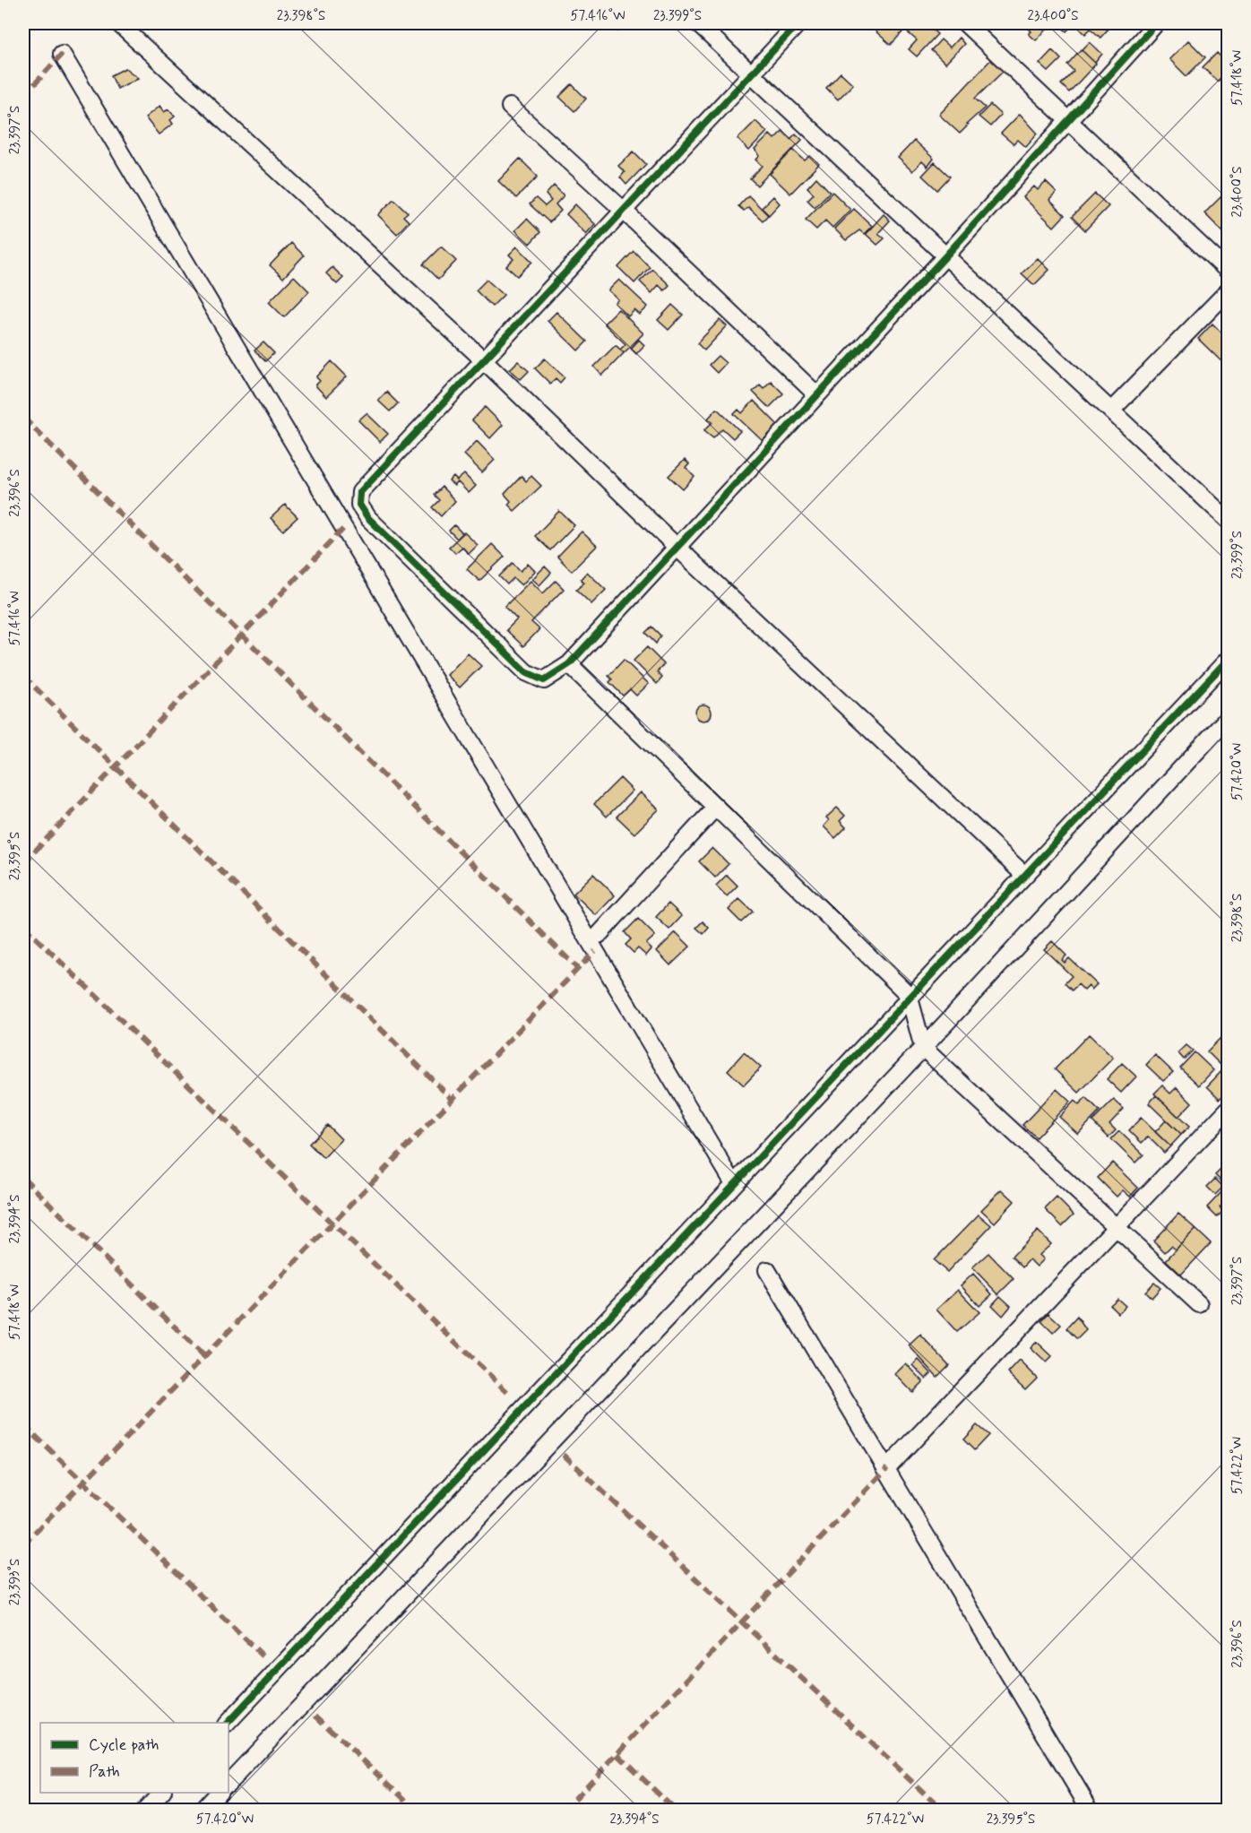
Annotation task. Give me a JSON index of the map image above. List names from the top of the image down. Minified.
{"legend":["Cycle path","Path"],"coordinates":["23.398°S","57.416°W","23.399°S","23.400°S","57.418°W","23.397°S","23.396°S","57.420°W","23.395°S","23.394°S","57.422°W","23.393°S"]}
